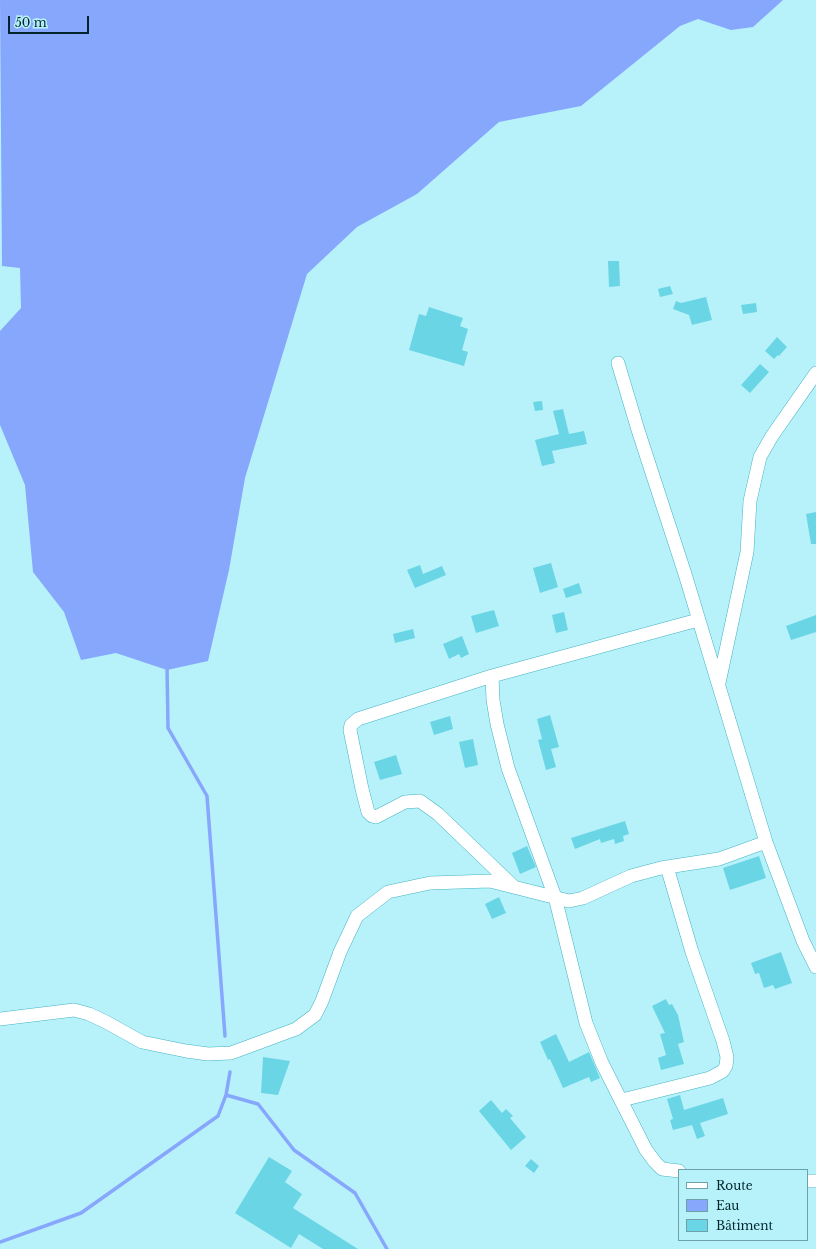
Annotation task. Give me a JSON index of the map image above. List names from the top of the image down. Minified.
{"legend":["Route","Eau","Bâtiment"],"scale_bar":"50 m"}
